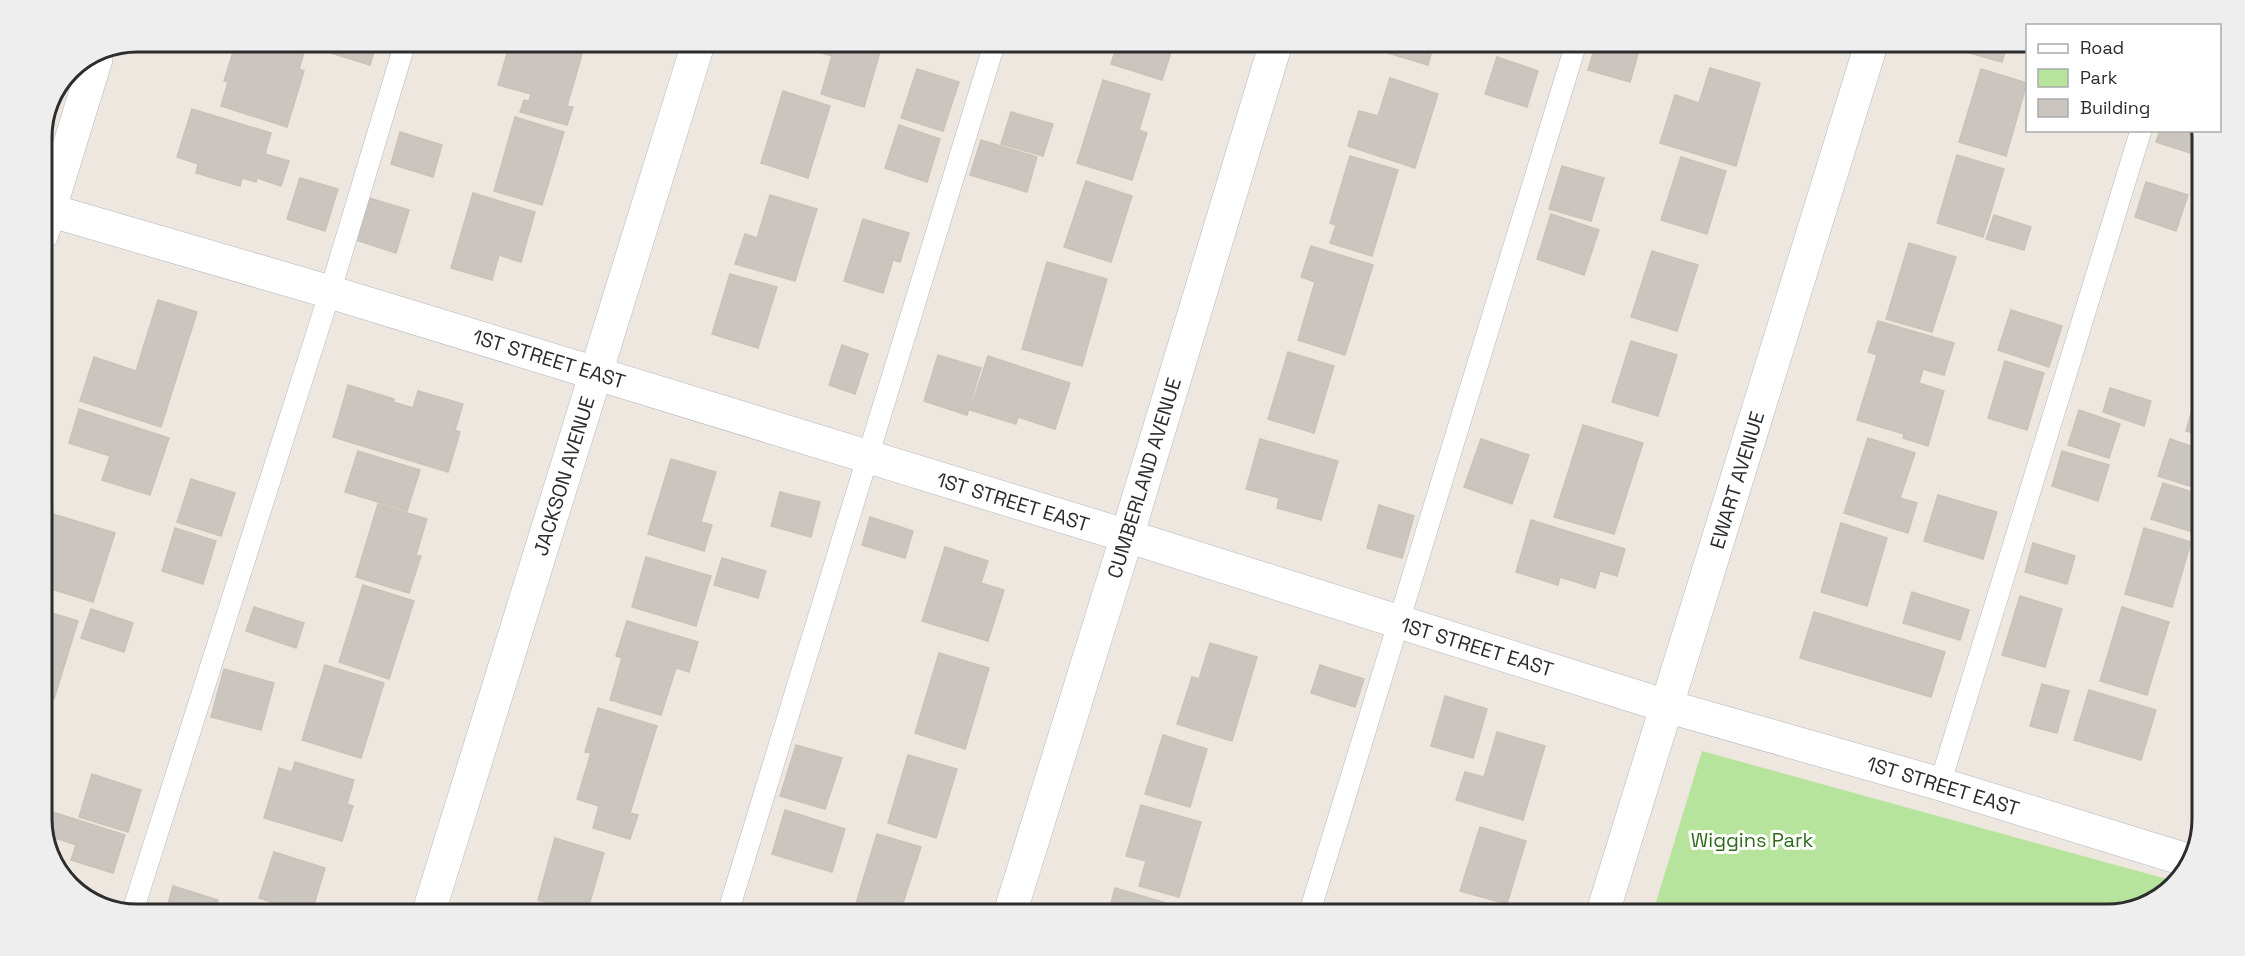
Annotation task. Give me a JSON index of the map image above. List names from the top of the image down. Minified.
{"streets":{"street":["1ST STREET EAST","JACKSON AVENUE","CUMBERLAND AVENUE","EWART AVENUE"]},"crossings":[["1ST STREET EAST","JACKSON AVENUE"],["1ST STREET EAST","CUMBERLAND AVENUE"],["1ST STREET EAST","EWART AVENUE"]],"parks":["Wiggins Park"],"legend":["Road","Park","Building"]}
